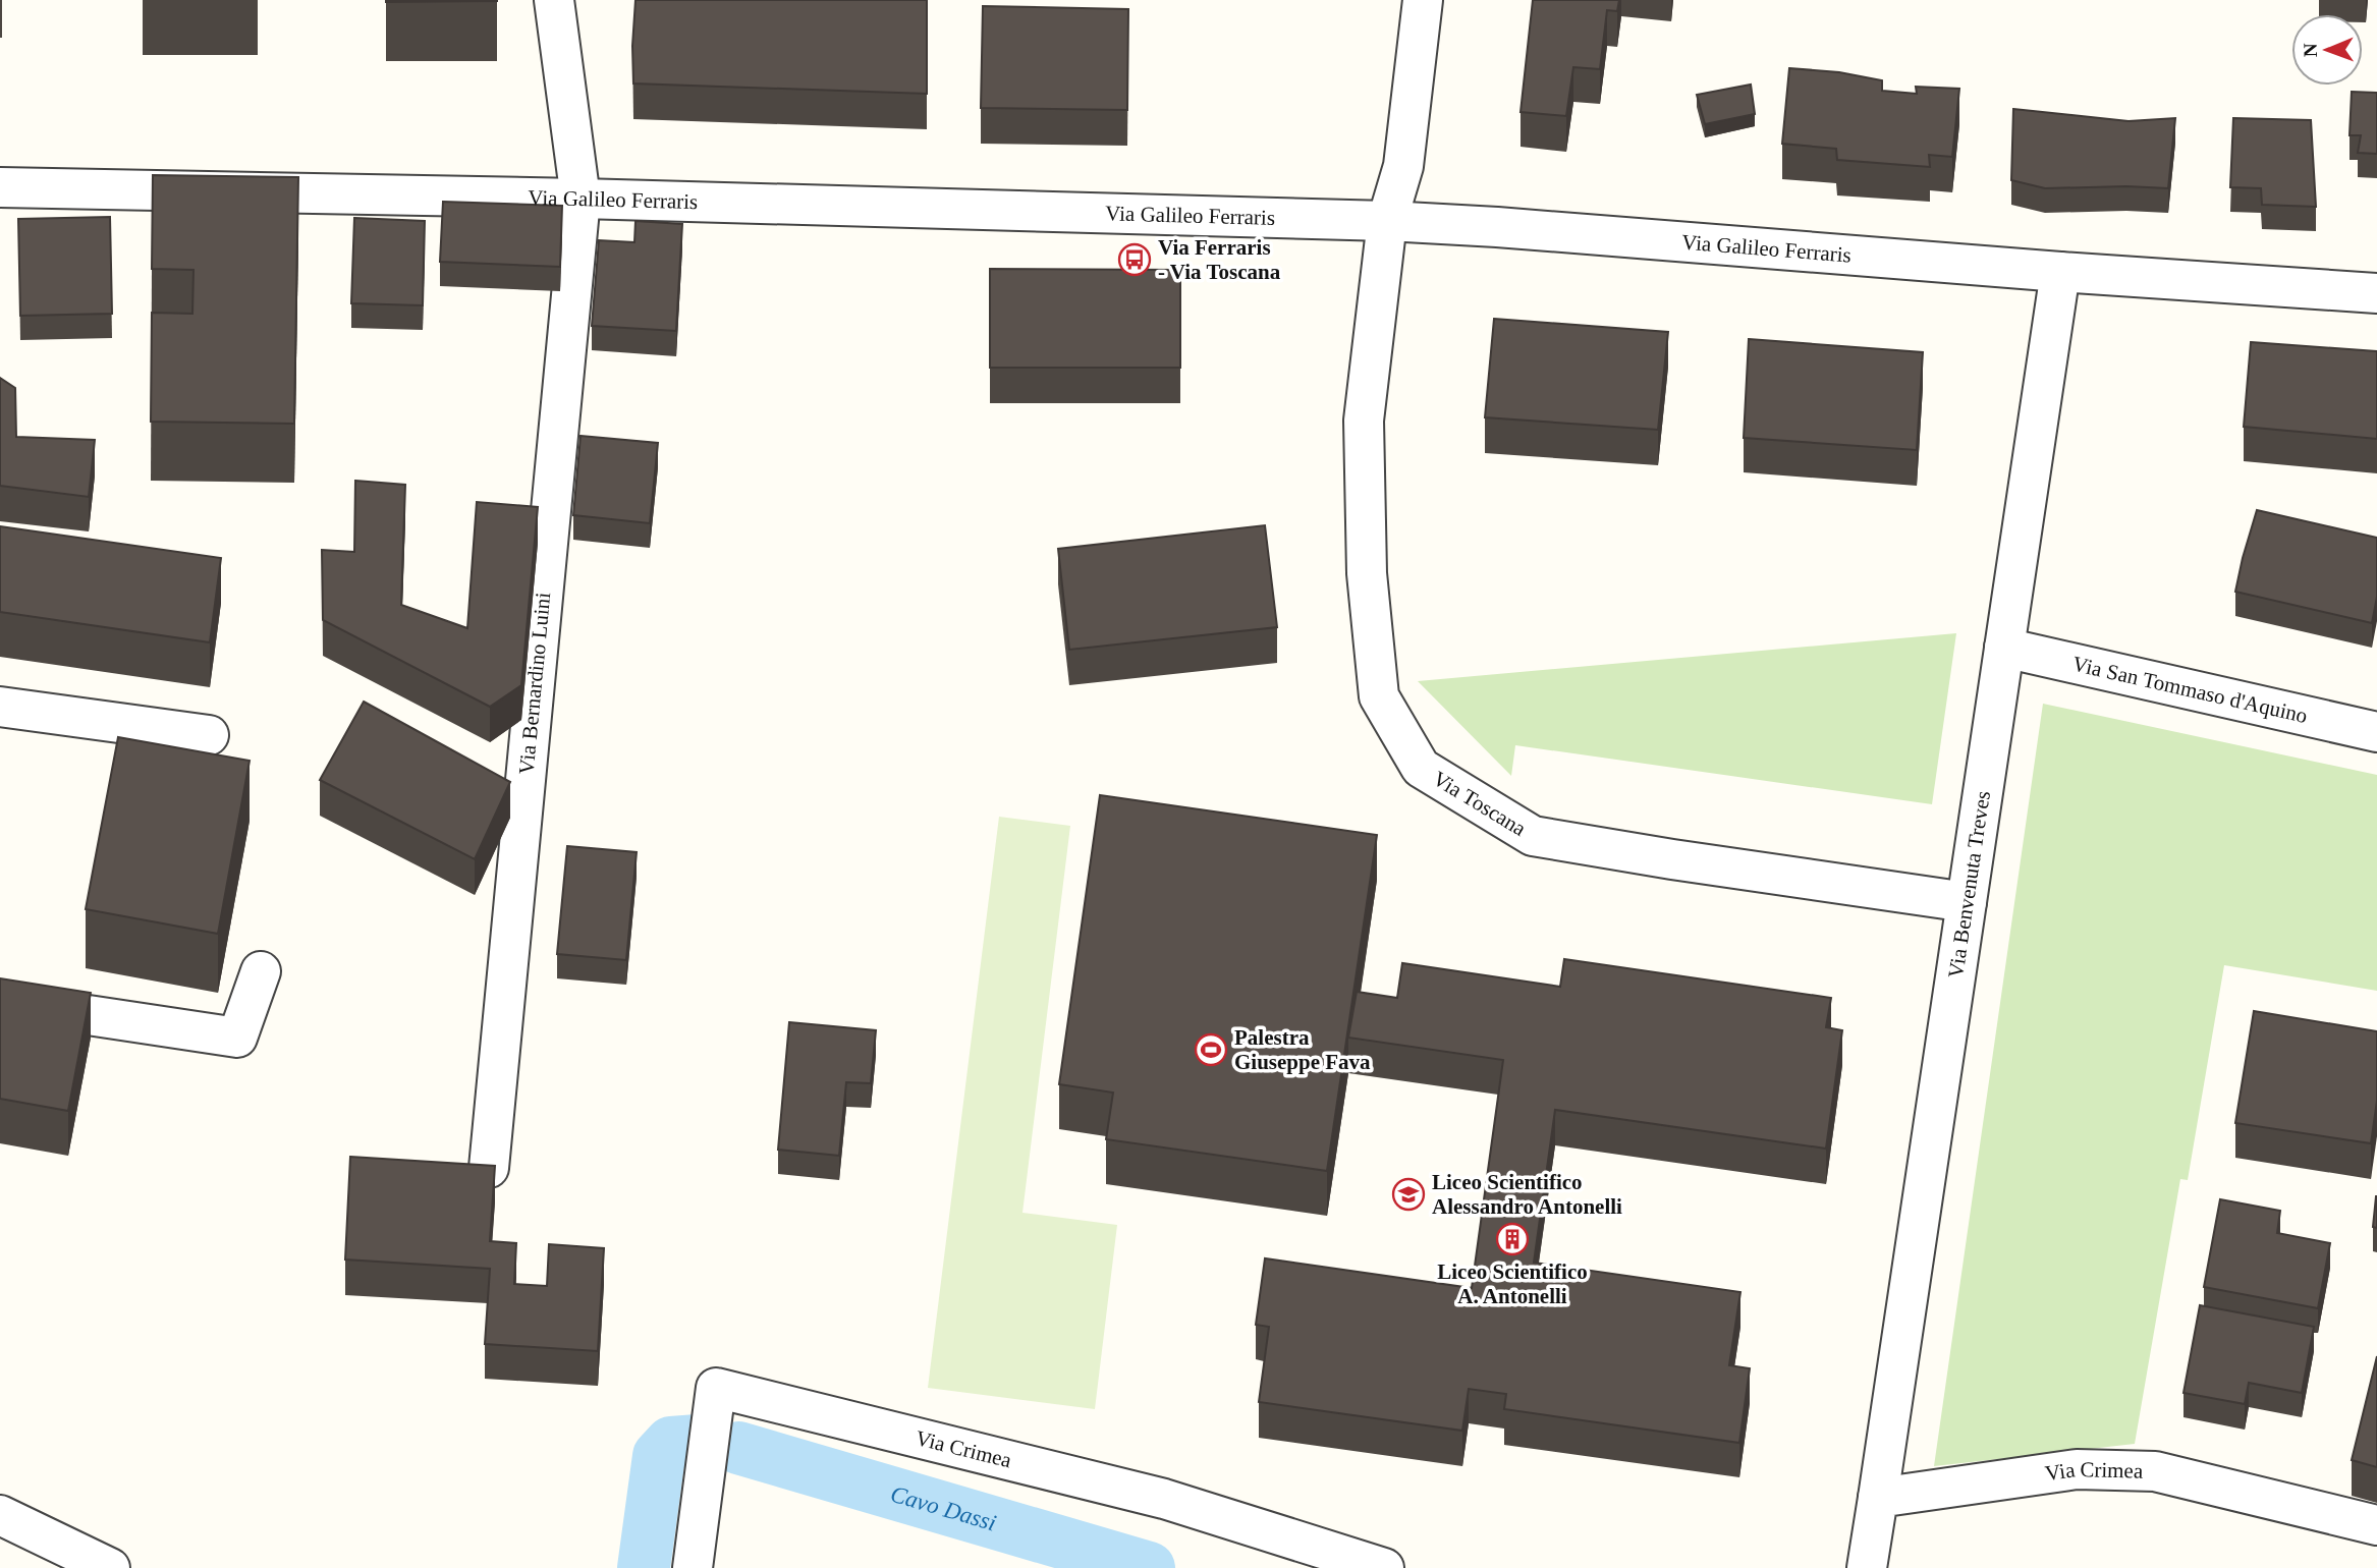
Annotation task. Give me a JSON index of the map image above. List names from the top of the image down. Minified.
{"streets":{"street":["Via Galileo Ferraris","Via Bernardino Luini","Via San Tommaso d'Aquino","Via Toscana","Via Benvenuta Treves","Via Crimea"]},"crossings":[["Via Galileo Ferraris","Via Bernardino Luini"],["Via Galileo Ferraris","Via Toscana"],["Via Galileo Ferraris","Via Benvenuta Treves"],["Via San Tommaso d'Aquino","Via Benvenuta Treves"],["Via Toscana","Via Benvenuta Treves"],["Via Benvenuta Treves","Via Crimea"]],"water":["Cavo Dassi"],"places":{"bus stop":["Via Ferraris - Via Toscana"],"sports":["Palestra Giuseppe Fava"],"school or university":["Liceo Scientifico Alessandro Antonelli"],"building":["Liceo Scientifico A. Antonelli"]},"north":"left"}
